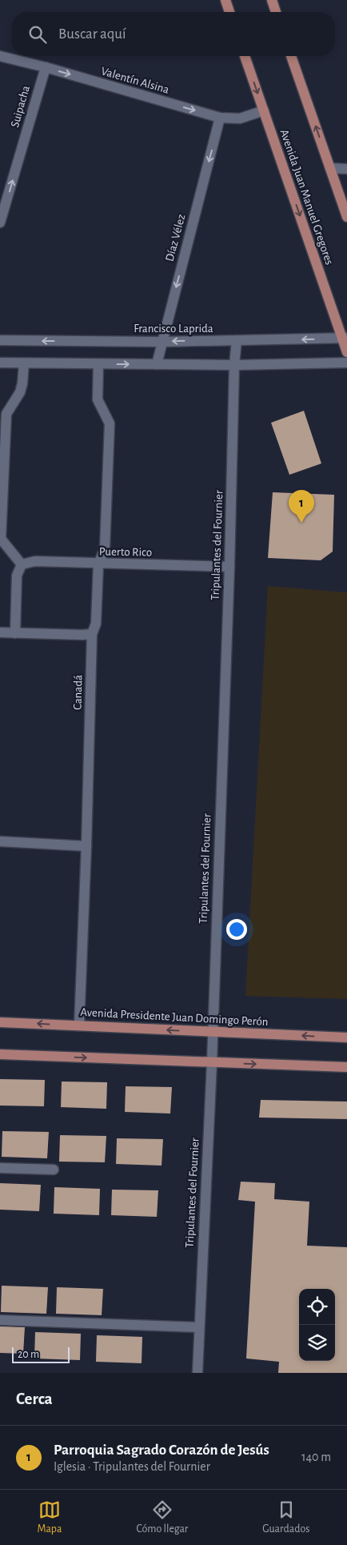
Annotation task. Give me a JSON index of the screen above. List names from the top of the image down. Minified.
{"streets":{"main road":["Avenida Juan Manuel Gregores","Avenida Presidente Juan Domingo Perón"],"street":["Valentín Alsina","Suipacha","Díaz Vélez","Francisco Laprida","Tripulantes del Fournier","Puerto Rico","Canadá"]},"crossings":[["Valentín Alsina","Suipacha"],["Valentín Alsina","Avenida Juan Manuel Gregores"],["Valentín Alsina","Díaz Vélez"],["Avenida Juan Manuel Gregores","Francisco Laprida"],["Díaz Vélez","Francisco Laprida"],["Francisco Laprida","Tripulantes del Fournier"],["Tripulantes del Fournier","Puerto Rico"],["Tripulantes del Fournier","Avenida Presidente Juan Domingo Perón"],["Puerto Rico","Canadá"],["Canadá","Avenida Presidente Juan Domingo Perón"]],"one_way":["Valentín Alsina","Suipacha","Díaz Vélez"],"scale_bar":"20 m","page":{"search":"Buscar aquí","pins":"1","scale":"20 m","heading":"Cerca","list":[{"mark":"1","name":"Parroquia Sagrado Corazón de Jesús","note":"Iglesia · Tripulantes del Fournier","value":"140 m"}],"nav":["Mapa","Cómo llegar","Guardados"]}}
